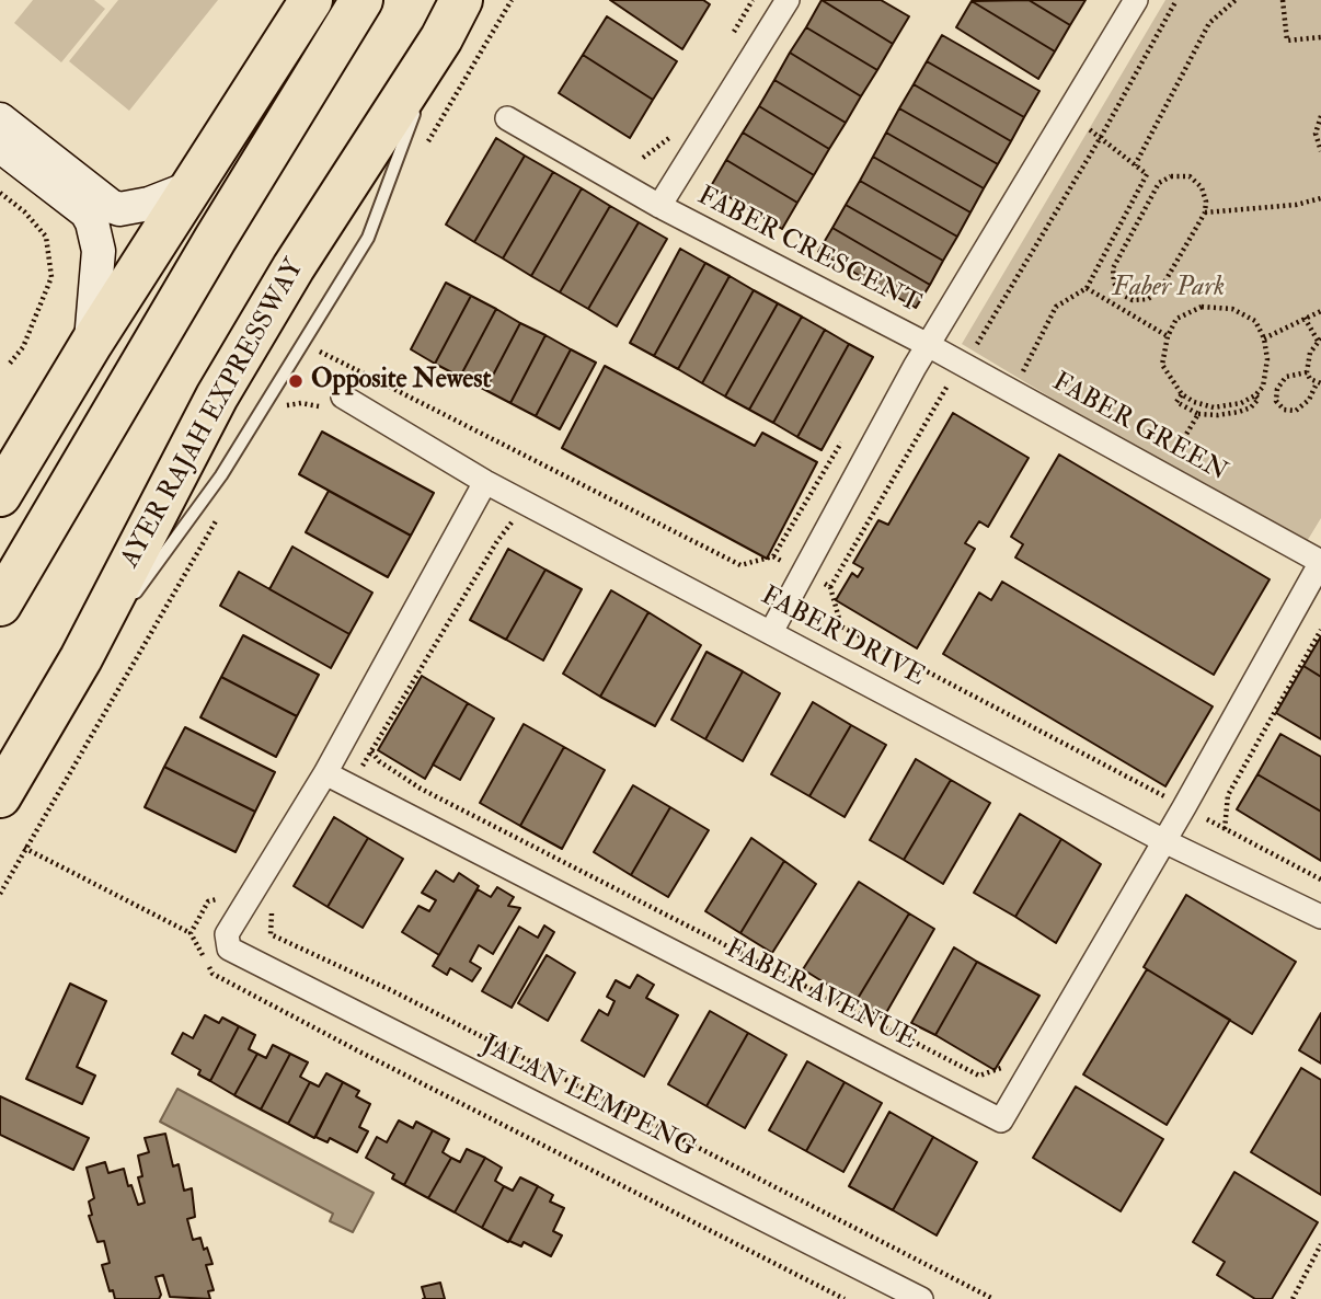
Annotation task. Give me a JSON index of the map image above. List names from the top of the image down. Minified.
{"streets":{"highway":["AYER RAJAH EXPRESSWAY"],"street":["FABER CRESCENT","FABER GREEN","FABER DRIVE","FABER AVENUE","JALAN LEMPENG"]},"crossings":[["FABER CRESCENT","FABER GREEN"],["FABER GREEN","FABER DRIVE"],["FABER GREEN","FABER AVENUE"],["FABER DRIVE","FABER AVENUE"],["FABER AVENUE","JALAN LEMPENG"]],"parks":["Faber Park"],"places":["Opposite Newest"]}
